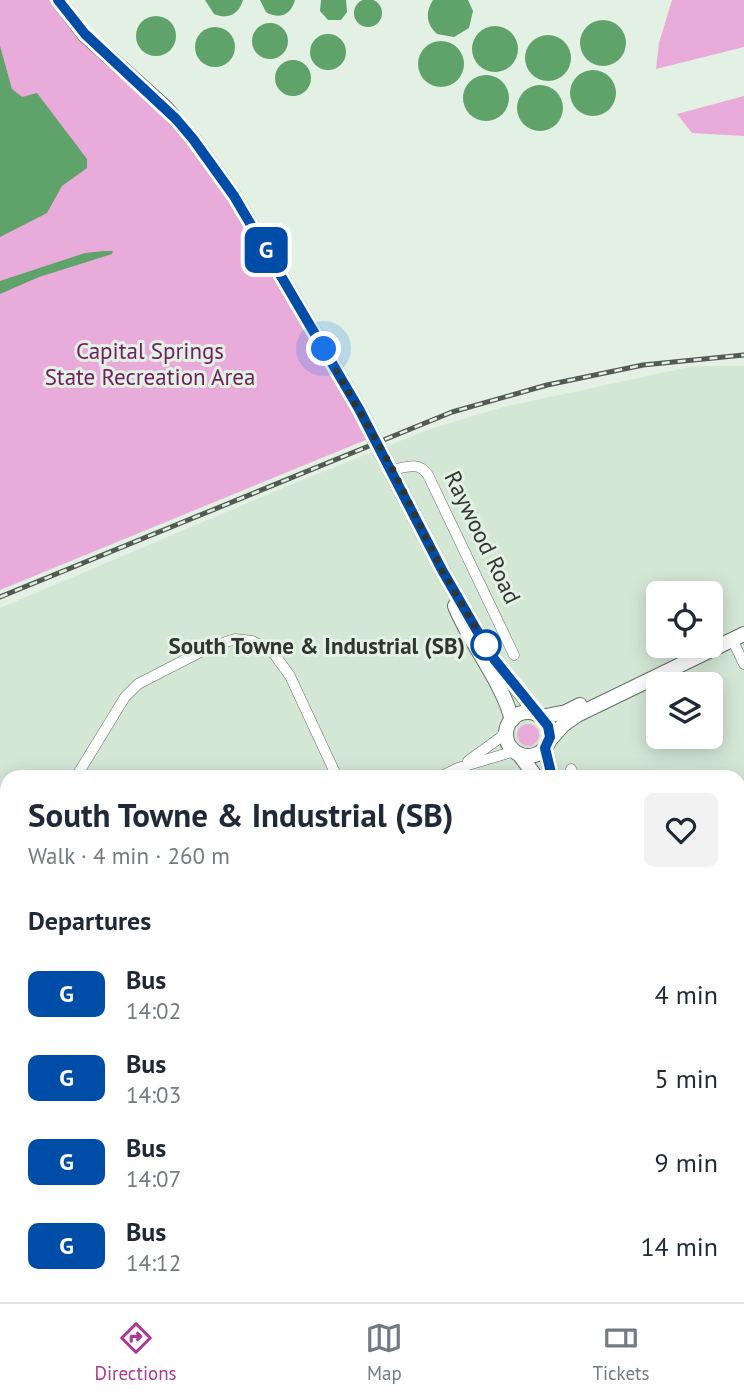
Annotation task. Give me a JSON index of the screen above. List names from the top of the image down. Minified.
{"streets":{"street":["Raywood Road"]},"parks":["Capital Springs State Recreation Area"],"places":["South Towne & Industrial (SB)"],"lines":["bus line G"],"page":{"on_map":"G","heading":[["South Towne & Industrial (SB)","Walk · 4 min · 260 m"],"Departures"],"list":[{"mark":"G","name":"Bus","note":"14:02","value":"4 min"},{"mark":"G","name":"Bus","note":"14:03","value":"5 min"},{"mark":"G","name":"Bus","note":"14:07","value":"9 min"},{"mark":"G","name":"Bus","note":"14:12","value":"14 min"}],"tabs":["Directions","Map","Tickets"]}}
